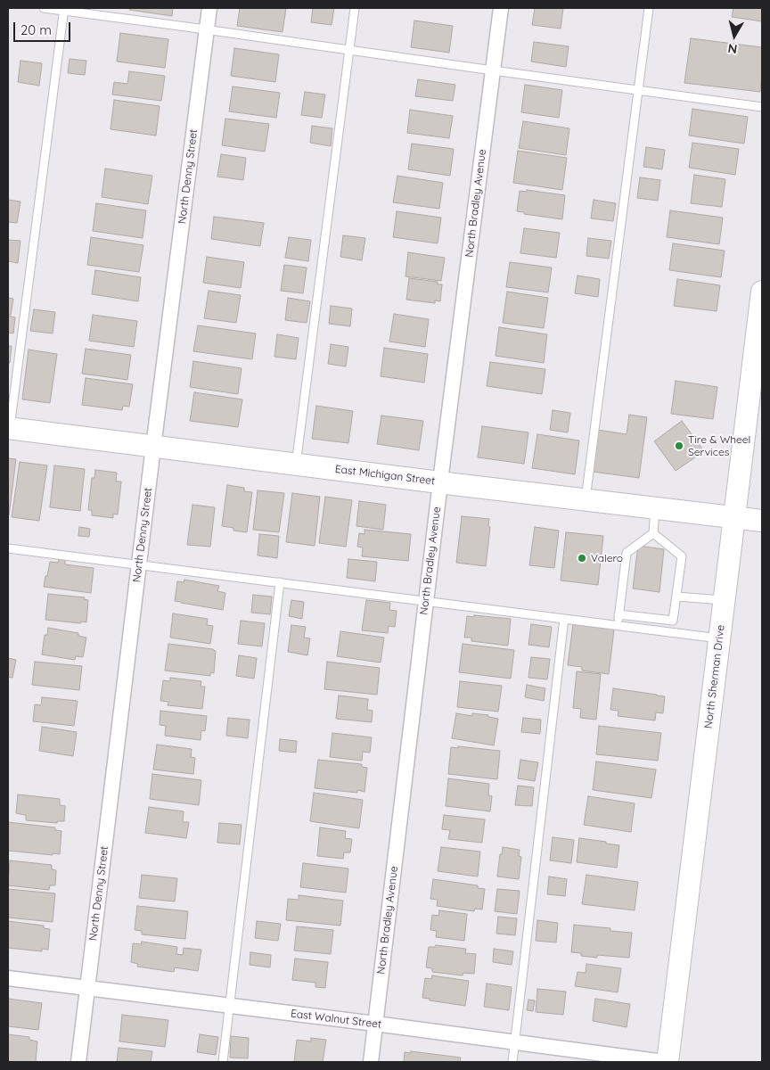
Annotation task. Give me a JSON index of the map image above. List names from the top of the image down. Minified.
{"streets":{"main road":["East Michigan Street","North Sherman Drive"],"street":["North Denny Street","North Bradley Avenue","East Walnut Street"]},"crossings":[["North Denny Street","East Michigan Street"],["North Denny Street","East Walnut Street"],["North Bradley Avenue","East Michigan Street"],["North Bradley Avenue","East Walnut Street"],["East Michigan Street","North Sherman Drive"]],"places":["Tire & Wheel Services","Valero"],"scale_bar":"20 m","north":"bottom"}
